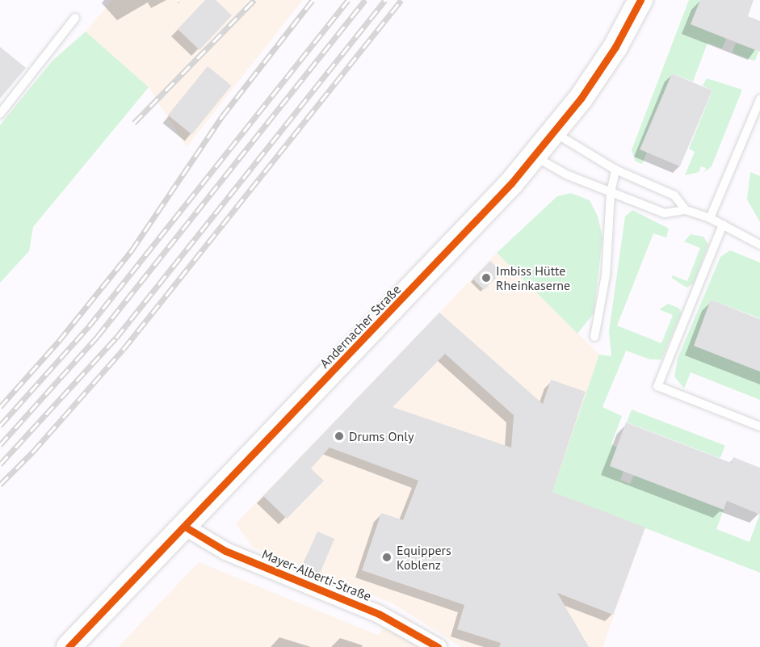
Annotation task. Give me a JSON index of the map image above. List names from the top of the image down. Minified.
{"streets":{"street":["Andernacher Straße","Mayer-Alberti-Straße"]},"crossings":[["Andernacher Straße","Mayer-Alberti-Straße"]],"places":["Imbiss Hütte Rheinkaserne","Drums Only","Equippers Koblenz"]}
